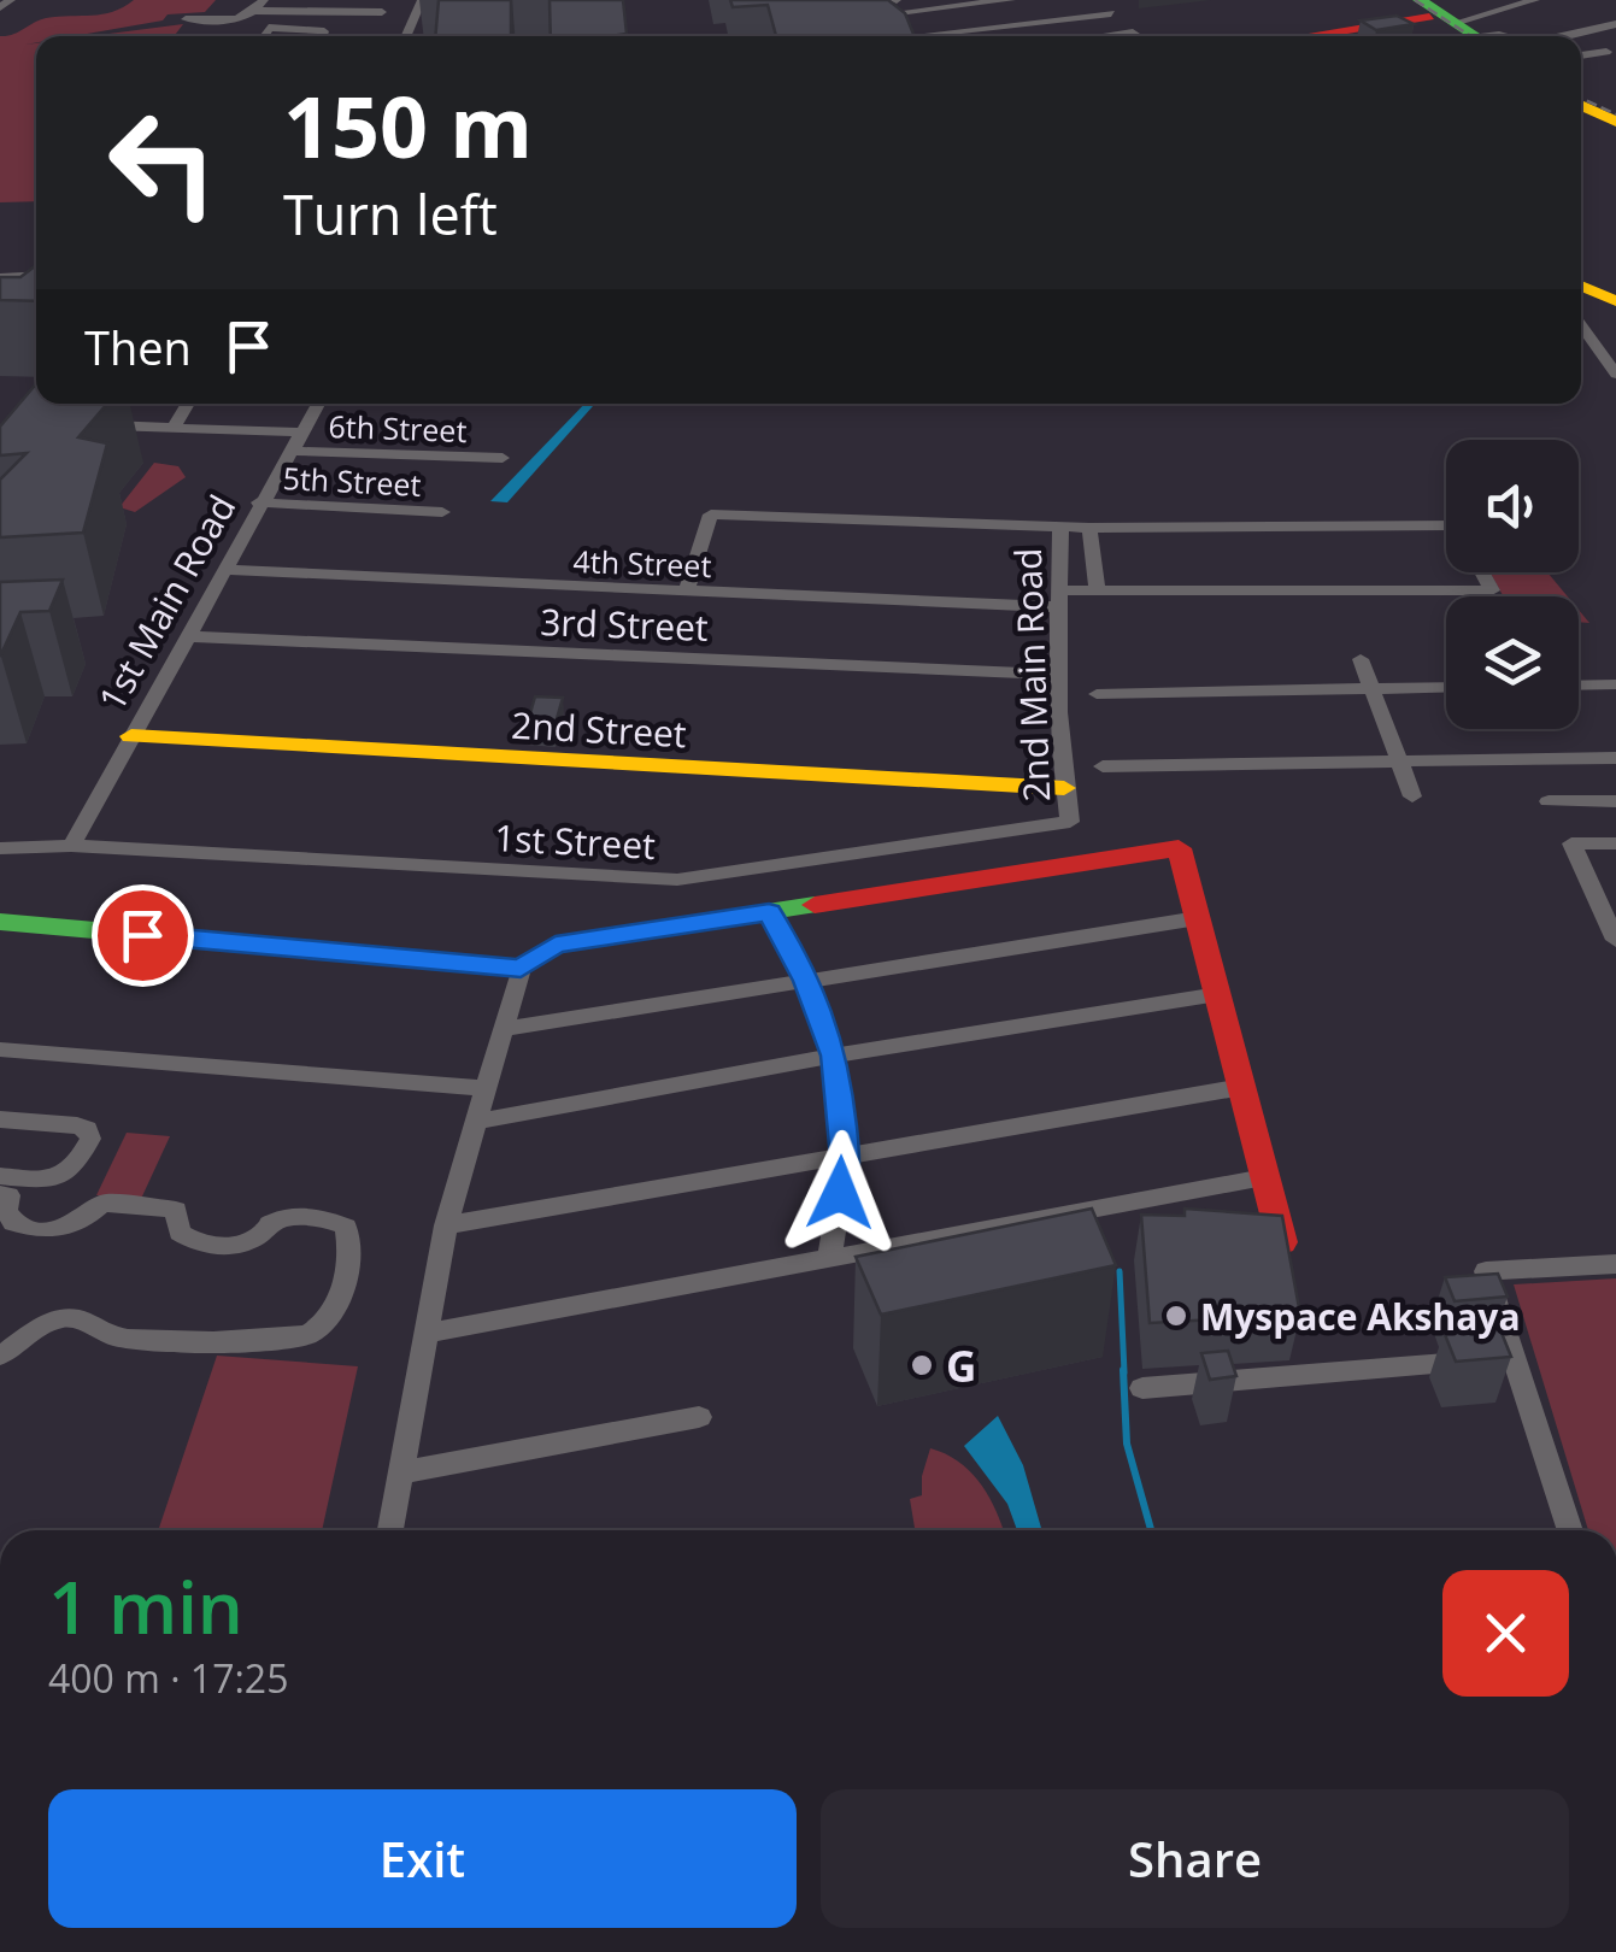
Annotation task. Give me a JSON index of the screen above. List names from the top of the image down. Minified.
{"streets":{"street":["6th Street","5th Street","4th Street","1st Main Road","3rd Street","2nd Main Road","2nd Street","1st Street"]},"crossings":[["6th Street","1st Main Road"],["5th Street","1st Main Road"],["4th Street","1st Main Road"],["4th Street","2nd Main Road"],["1st Main Road","3rd Street"],["1st Main Road","2nd Street"],["1st Main Road","1st Street"],["3rd Street","2nd Main Road"],["2nd Main Road","2nd Street"],["2nd Main Road","1st Street"]],"places":["Myspace Akshaya","G"],"page":{"turn":["150 m","Turn left"],"then":"Then","heading":["1 min","400 m · 17:25"],"buttons":["Exit","Share"]}}
